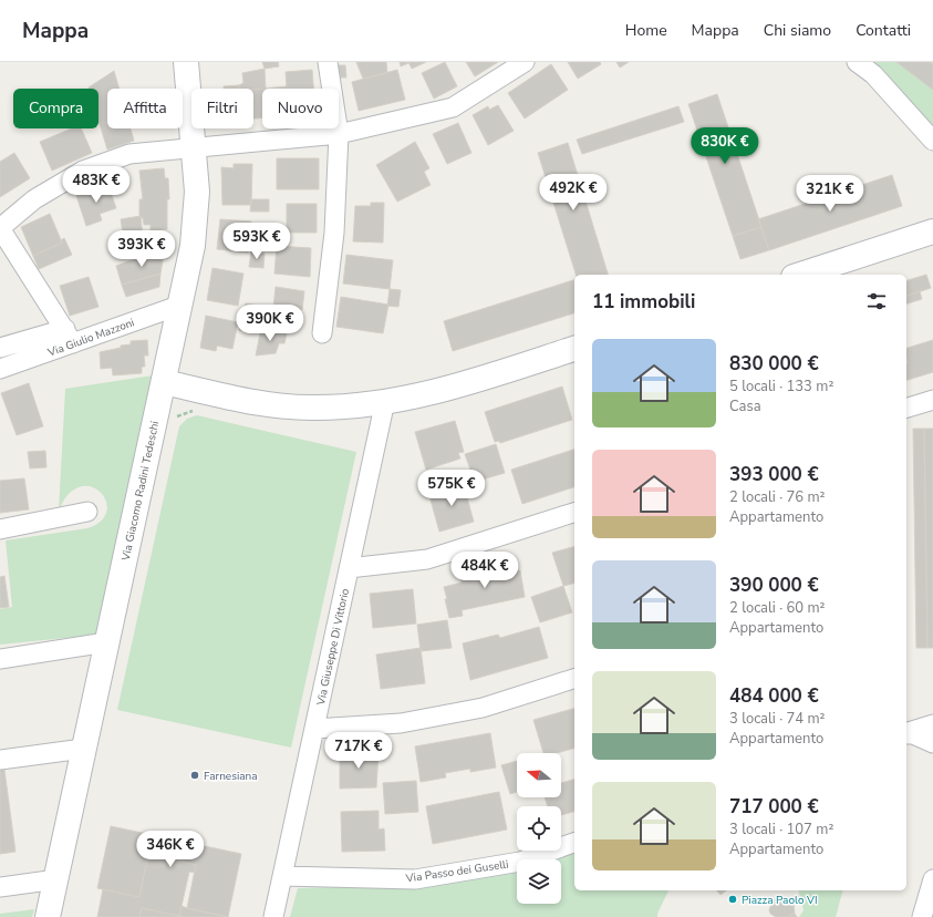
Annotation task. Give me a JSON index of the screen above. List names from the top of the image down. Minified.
{"streets":{"main road":["Via Giacomo Radini Tedeschi"],"street":["Via Giulio Mazzoni","Via Giuseppe Di Vittorio","Via Passo dei Guselli"]},"crossings":[["Via Giulio Mazzoni","Via Giacomo Radini Tedeschi"],["Via Giuseppe Di Vittorio","Via Passo dei Guselli"]],"places":["Farnesiana","Piazza Paolo VI"],"north":"left","page":{"header":"Mappa","nav":["Home","Mappa","Chi siamo","Contatti"],"chip":["Compra","Affitta","Filtri","Nuovo"],"price":["830K €","483K €","492K €","321K €","593K €","393K €","390K €","575K €","484K €","717K €","346K €"],"heading":"11 immobili","list":[{"name":"830 000 €","note":"5 locali · 133 m² · Casa"},{"name":"393 000 €","note":"2 locali · 76 m² · Appartamento"},{"name":"390 000 €","note":"2 locali · 60 m² · Appartamento"},{"name":"484 000 €","note":"3 locali · 74 m² · Appartamento"},{"name":"717 000 €","note":"3 locali · 107 m² · Appartamento"}]}}
